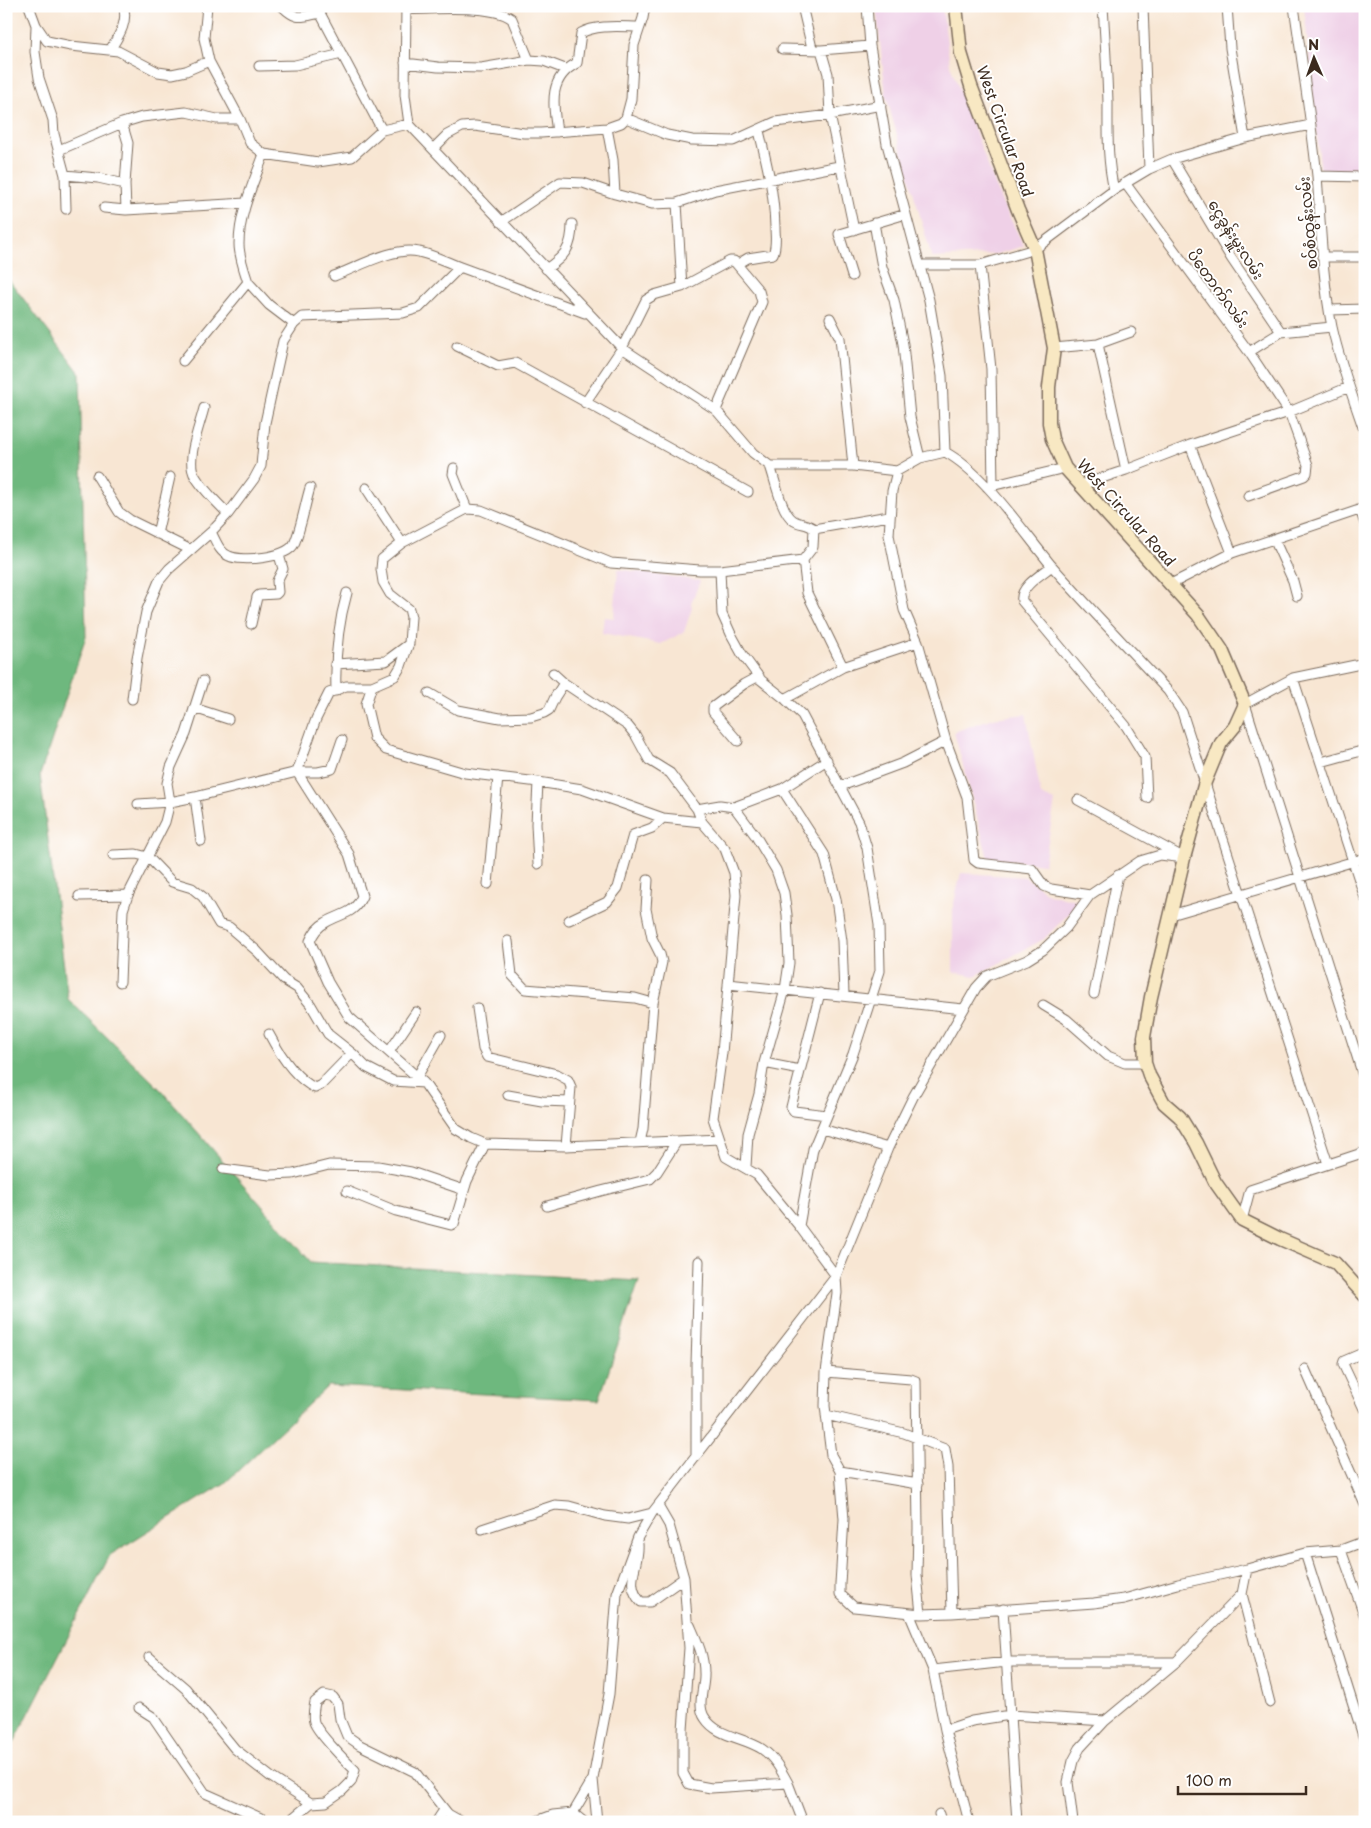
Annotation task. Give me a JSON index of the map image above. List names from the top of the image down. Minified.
{"streets":{"street":["West Circular Road","စဝ်စံထွန်းလမ်း","ငွေခွန်းမှူးလမ်း","ပိတောက်လမ်း"]},"scale_bar":"100 m","north":"top"}
